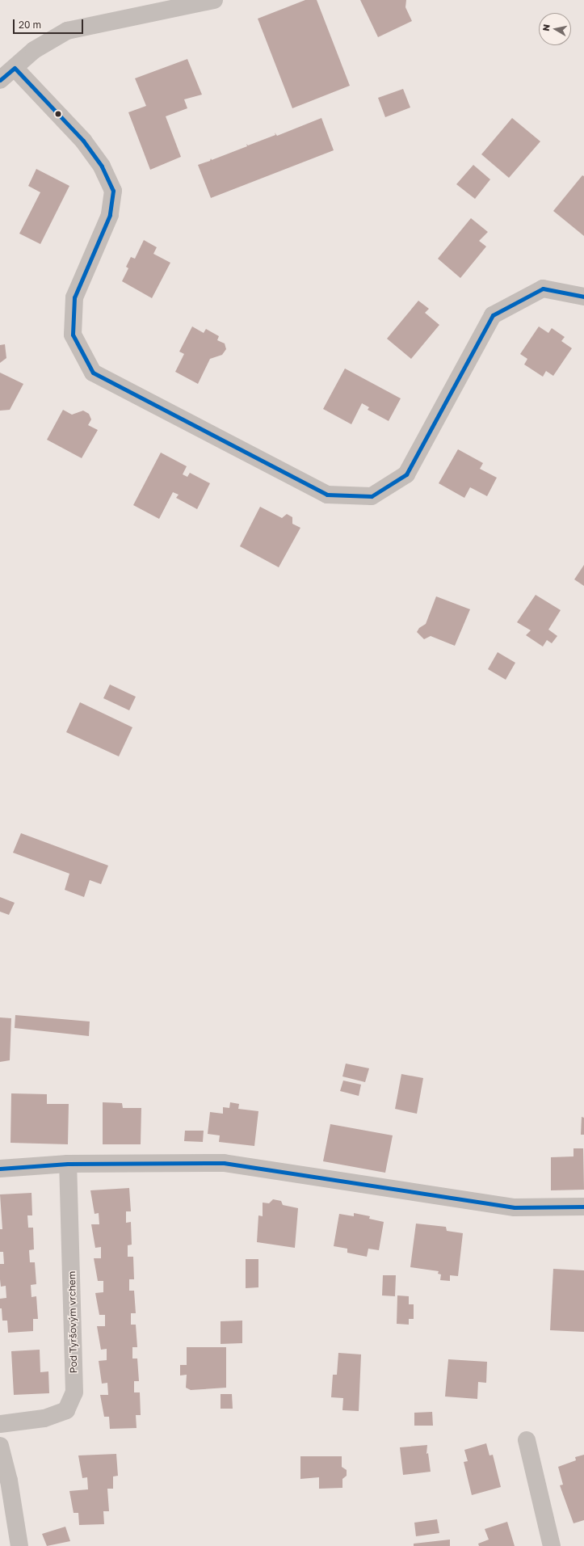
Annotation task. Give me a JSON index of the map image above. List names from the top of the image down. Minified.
{"streets":{"street":["Pod Tyršovým vrchem"]},"scale_bar":"20 m","north":"left"}
